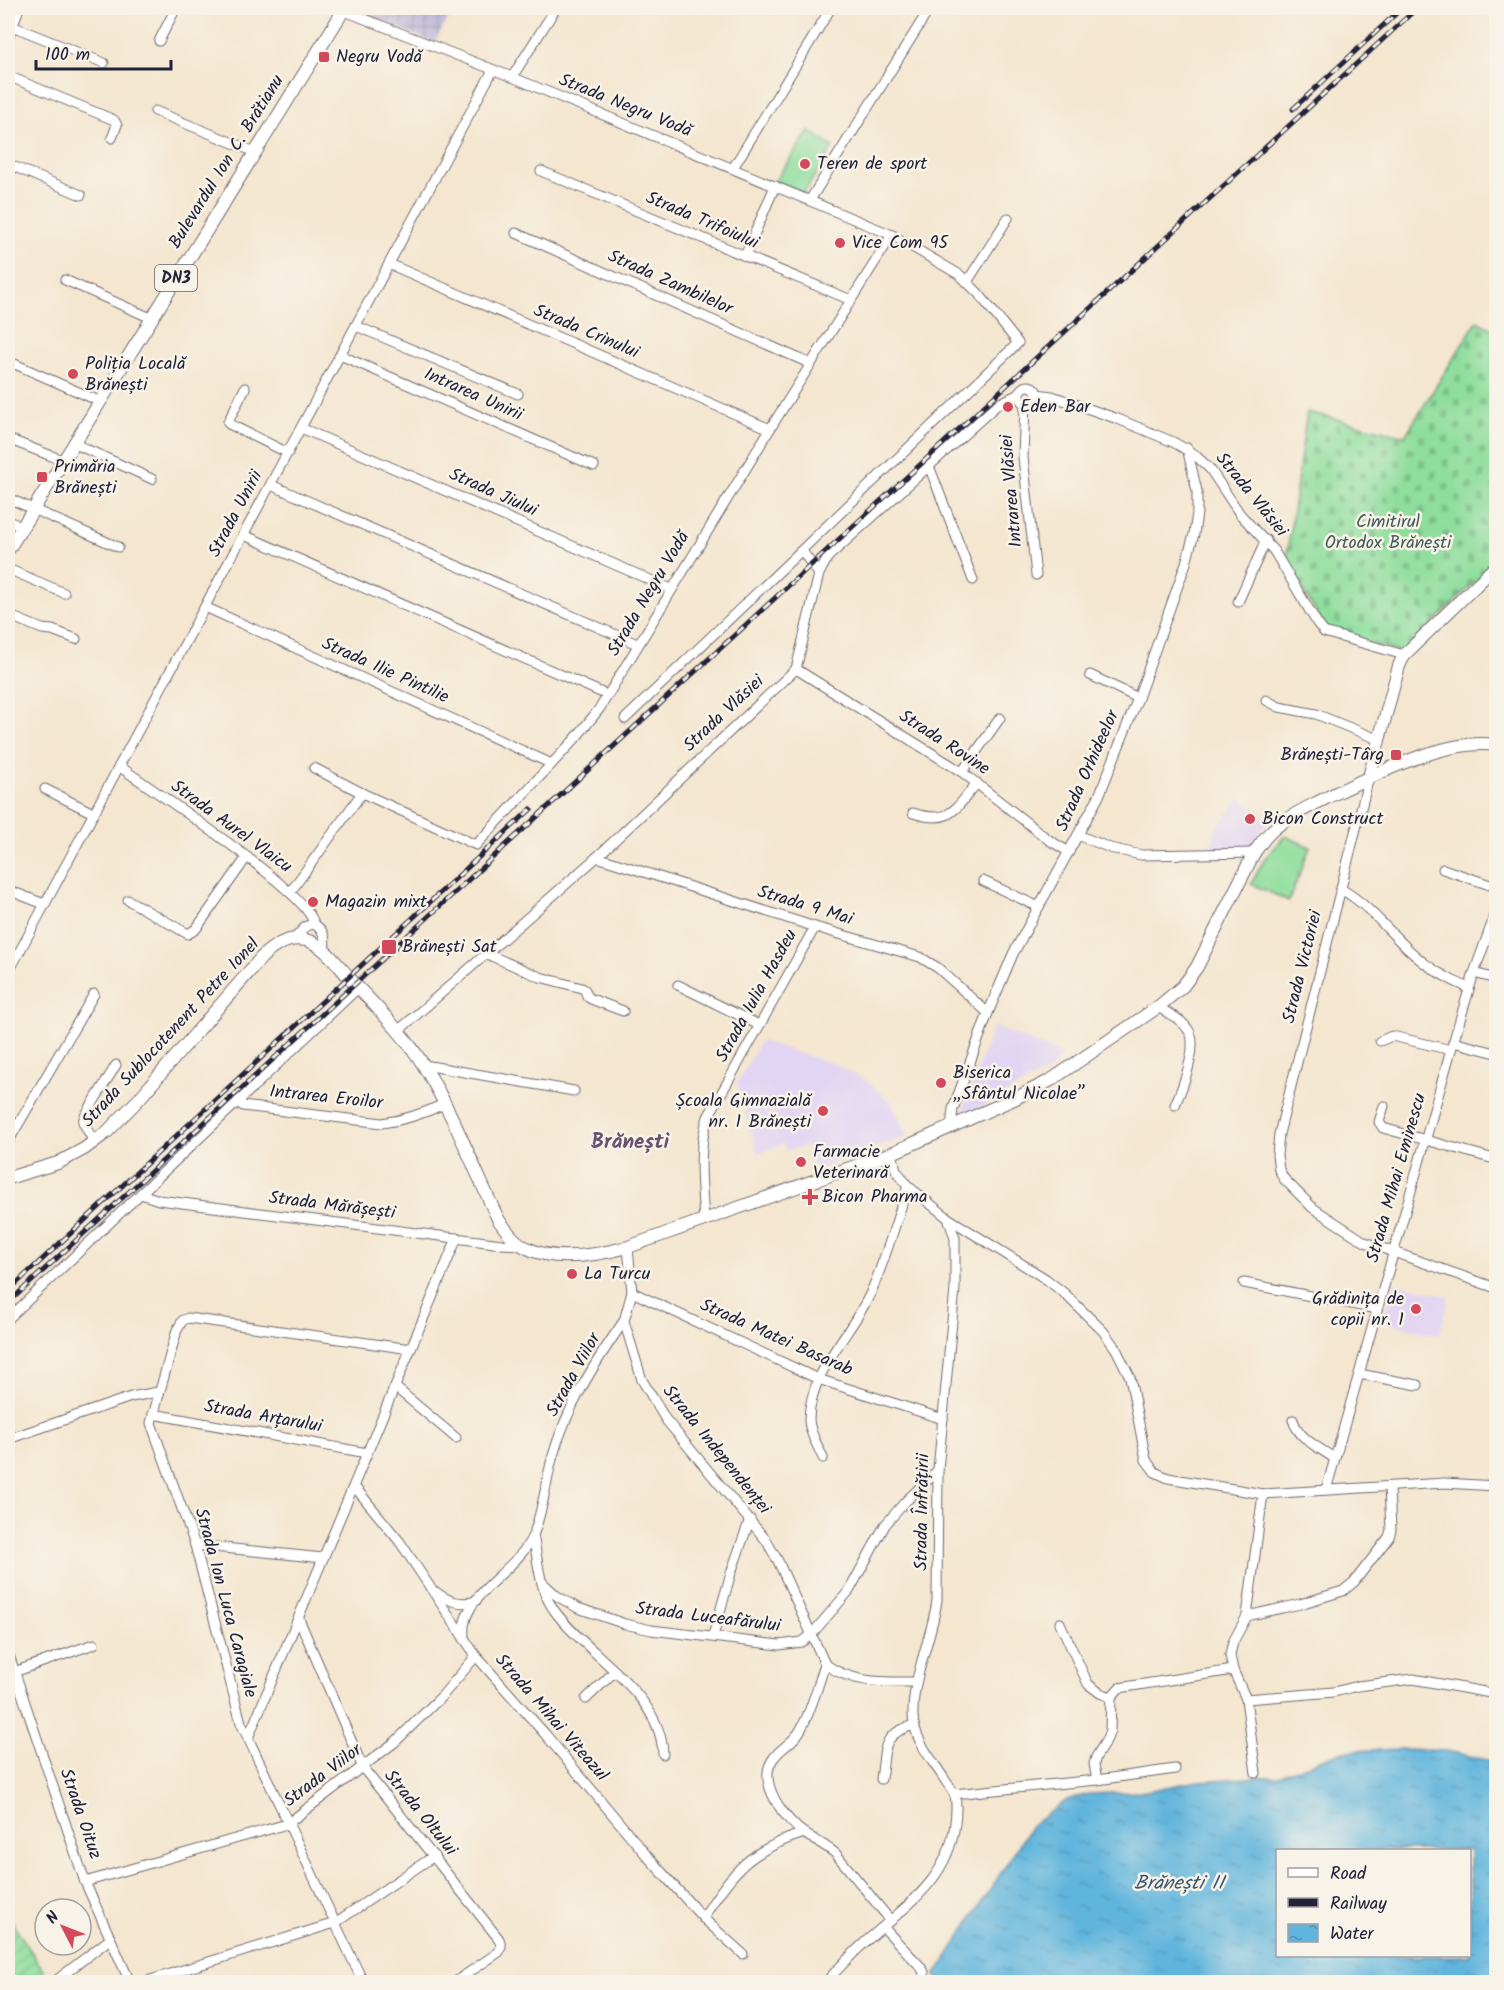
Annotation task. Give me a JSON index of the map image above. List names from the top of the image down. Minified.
{"streets":{"main road":["Bulevardul Ion C. Brătianu","DN3","Strada Victoriei","Strada Sublocotenent Petre Ionel"],"street":["Strada Negru Vodă","Strada Trifoiului","Strada Zambilelor","Strada Crinului","Intrarea Unirii","Intrarea Vlăsiei","Strada Jiului","Strada Vlăsiei","Strada Unirii","Strada Ilie Pintilie","Strada Rovine","Strada Orhideelor","Strada Aurel Vlaicu","Strada 9 Mai","Strada Iulia Hasdeu","Intrarea Eroilor","Strada Mihai Eminescu","Strada Mărășești","Strada Matei Basarab","Strada Viilor","Strada Arțarului","Strada Independenței","Strada Înfrățirii","Strada Ion Luca Caragiale","Strada Luceafărului","Strada Mihai Viteazul","Strada Oltului","Strada Oituz"]},"crossings":[["Strada Negru Vodă","Bulevardul Ion C. Brătianu"],["Strada Negru Vodă","Strada Trifoiului"],["Strada Negru Vodă","Strada Zambilelor"],["Strada Negru Vodă","Strada Crinului"],["Strada Negru Vodă","Strada Jiului"],["Strada Negru Vodă","Strada Unirii"],["Strada Negru Vodă","Strada Ilie Pintilie"],["Strada Crinului","Strada Unirii"],["Intrarea Unirii","Strada Unirii"],["Intrarea Vlăsiei","Strada Vlăsiei"],["Strada Jiului","Strada Unirii"],["Strada Vlăsiei","Strada Rovine"],["Strada Vlăsiei","Strada Orhideelor"],["Strada Vlăsiei","Strada 9 Mai"],["Strada Vlăsiei","Strada Victoriei"],["Strada Unirii","Strada Ilie Pintilie"],["Strada Unirii","Strada Aurel Vlaicu"],["Strada Rovine","Strada Orhideelor"],["Strada Orhideelor","Strada 9 Mai"],["Strada Aurel Vlaicu","Strada Sublocotenent Petre Ionel"],["Strada 9 Mai","Strada Iulia Hasdeu"],["Strada Victoriei","Strada Mihai Eminescu"],["Strada Mărășești","Strada Ion Luca Caragiale"],["Strada Matei Basarab","Strada Înfrățirii"],["Strada Viilor","Strada Independenței"],["Strada Viilor","Strada Ion Luca Caragiale"],["Strada Viilor","Strada Mihai Viteazul"],["Strada Viilor","Strada Oltului"],["Strada Viilor","Strada Oituz"],["Strada Arțarului","Strada Ion Luca Caragiale"],["Strada Independenței","Strada Luceafărului"],["Strada Ion Luca Caragiale","Strada Mihai Viteazul"],["Strada Ion Luca Caragiale","Strada Oltului"]],"districts":["Brănești"],"water":["Brănești II"],"parks":["Cimitirul Ortodox Brănești"],"places":{"transit":["Negru Vodă","Primăria Brănești","Brănești-Târg","Brănești Sat"],"other":["Teren de sport","Vice Com 95","Poliția Locală Brănești","Eden Bar","Bicon Construct","Magazin mixt","Biserica „Sfântul Nicolae”","Școala Gimnazială nr. 1 Brănești","Farmacie Veterinară","La Turcu","Grădinița de copii nr. 1"],"health":["Bicon Pharma"]},"legend":["Road","Railway","Water"],"scale_bar":"100 m","north":"top left"}
